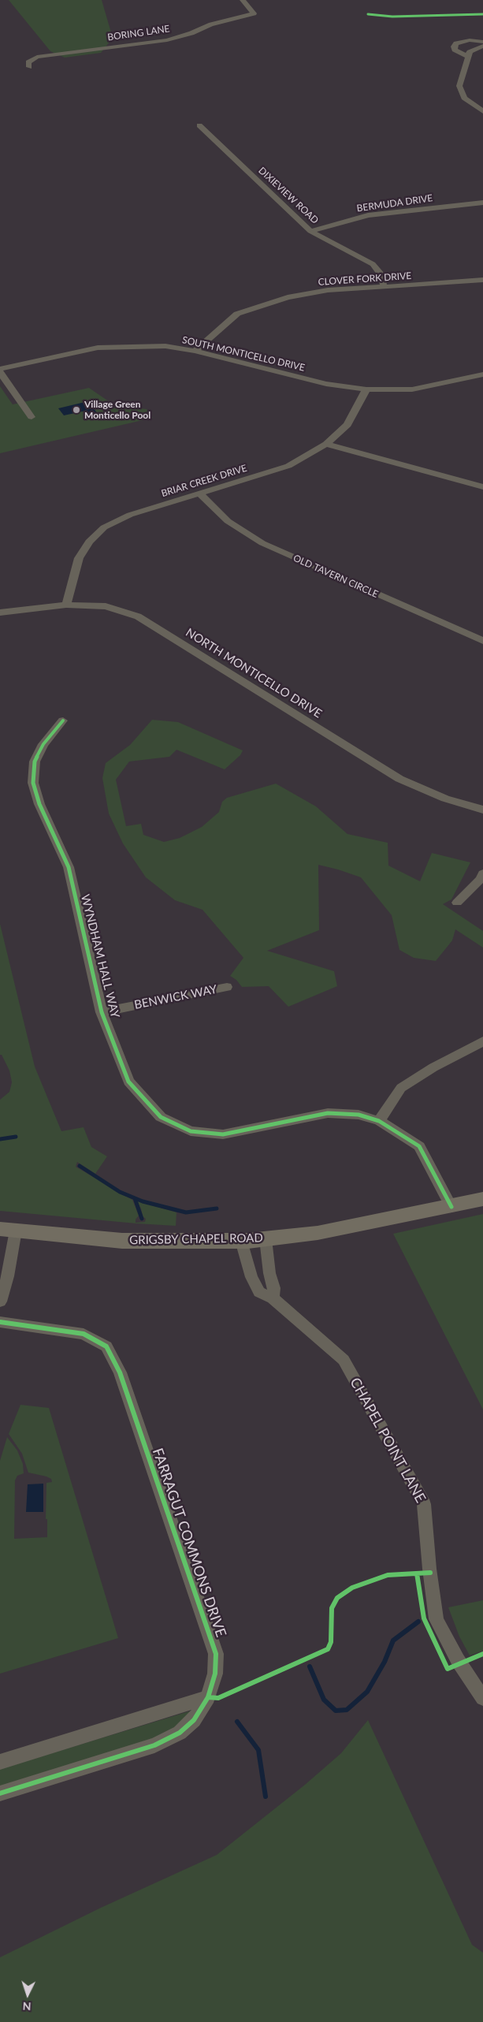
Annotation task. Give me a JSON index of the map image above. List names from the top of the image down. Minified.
{"streets":{"street":["BORING LANE","DIXIEVIEW ROAD","BERMUDA DRIVE","CLOVER FORK DRIVE","SOUTH MONTICELLO DRIVE","BRIAR CREEK DRIVE","OLD TAVERN CIRCLE","NORTH MONTICELLO DRIVE","WYNDHAM HALL WAY","BENWICK WAY","GRIGSBY CHAPEL ROAD","CHAPEL POINT LANE","FARRAGUT COMMONS DRIVE"]},"crossings":[["DIXIEVIEW ROAD","BERMUDA DRIVE"],["DIXIEVIEW ROAD","CLOVER FORK DRIVE"],["CLOVER FORK DRIVE","SOUTH MONTICELLO DRIVE"],["SOUTH MONTICELLO DRIVE","BRIAR CREEK DRIVE"],["BRIAR CREEK DRIVE","OLD TAVERN CIRCLE"],["BRIAR CREEK DRIVE","NORTH MONTICELLO DRIVE"],["WYNDHAM HALL WAY","BENWICK WAY"],["WYNDHAM HALL WAY","GRIGSBY CHAPEL ROAD"],["GRIGSBY CHAPEL ROAD","CHAPEL POINT LANE"]],"places":["Village Green Monticello Pool"],"north":"bottom"}
